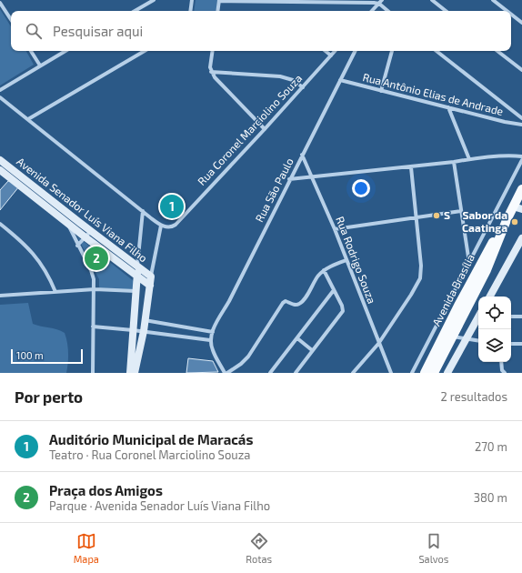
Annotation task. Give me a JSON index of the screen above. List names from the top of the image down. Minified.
{"streets":{"main road":["Avenida Senador Luís Viana Filho","Avenida Brasília"],"street":["Rua Antônio Elias de Andrade","Rua Coronel Marciolino Souza","Rua São Paulo","Rua Rodrigo Souza"]},"crossings":[["Rua Antônio Elias de Andrade","Rua São Paulo"],["Rua São Paulo","Rua Rodrigo Souza"]],"places":["S","Sabor da Caatinga"],"scale_bar":"100 m","page":{"search":"Pesquisar aqui","pins":["1","2"],"scale":"100 m","heading":["Por perto","2 resultados"],"list":[{"mark":"1","name":"Auditório Municipal de Maracás","note":"Teatro · Rua Coronel Marciolino Souza","value":"270 m"},{"mark":"2","name":"Praça dos Amigos","note":"Parque · Avenida Senador Luís Viana Filho","value":"380 m"}],"nav":["Mapa","Rotas","Salvos"]}}
